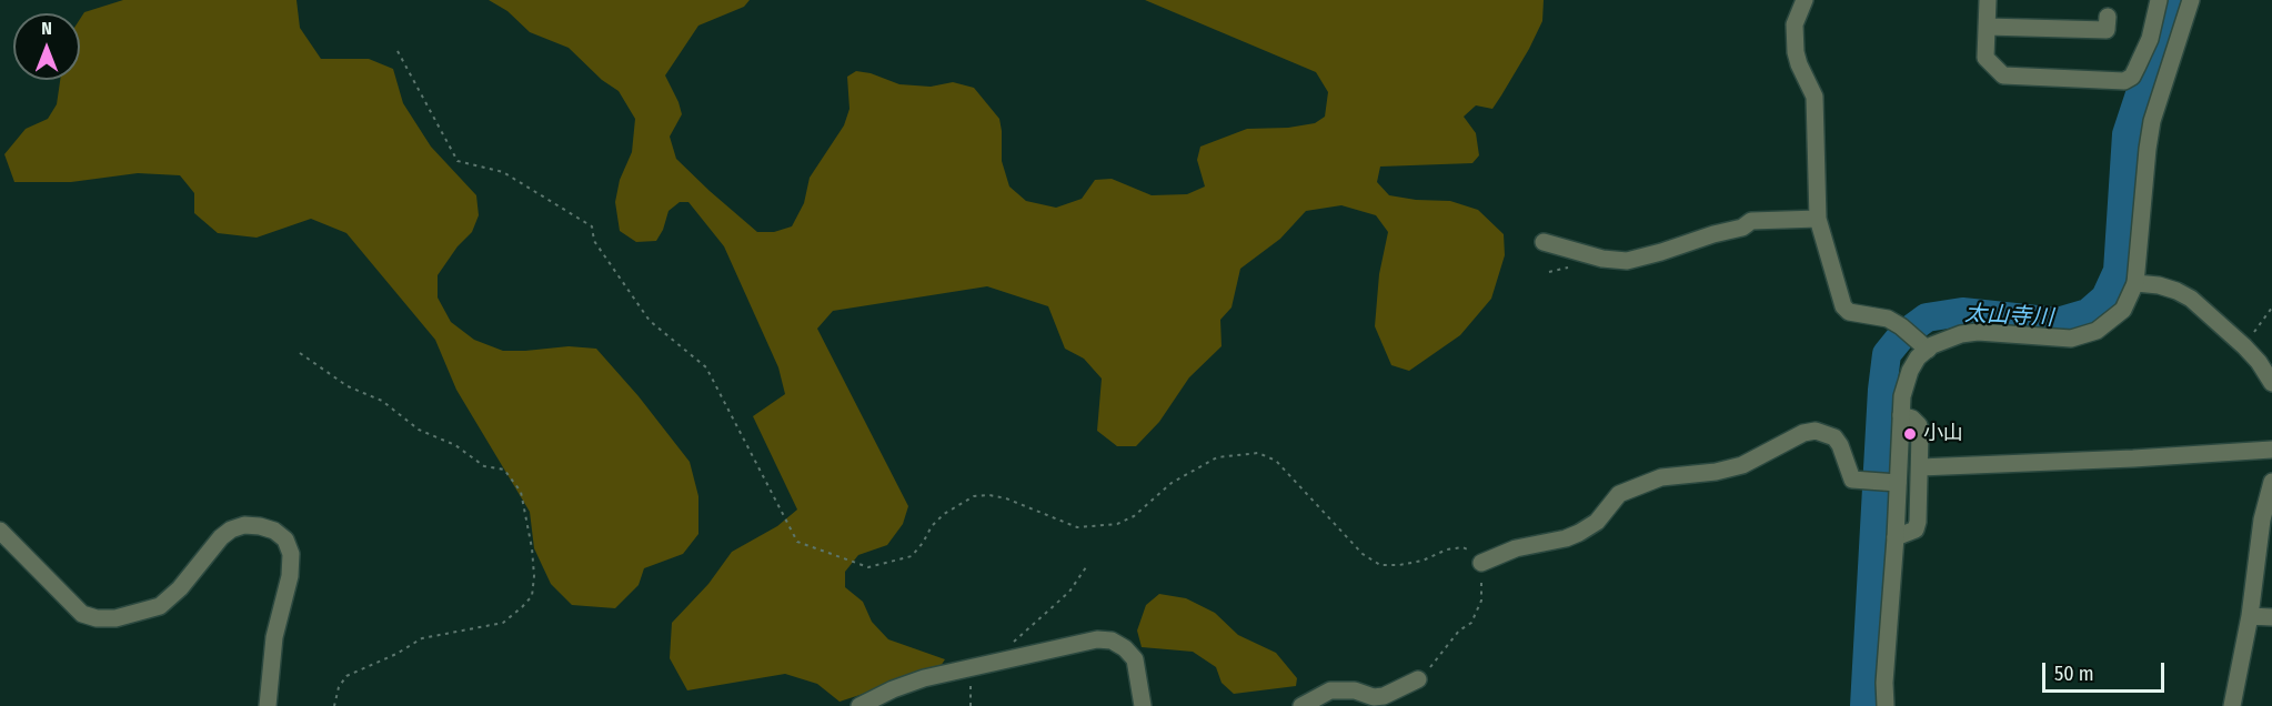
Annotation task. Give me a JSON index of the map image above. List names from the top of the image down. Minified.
{"water":["太山寺川"],"places":["小山"],"scale_bar":"50 m","north":"top"}
